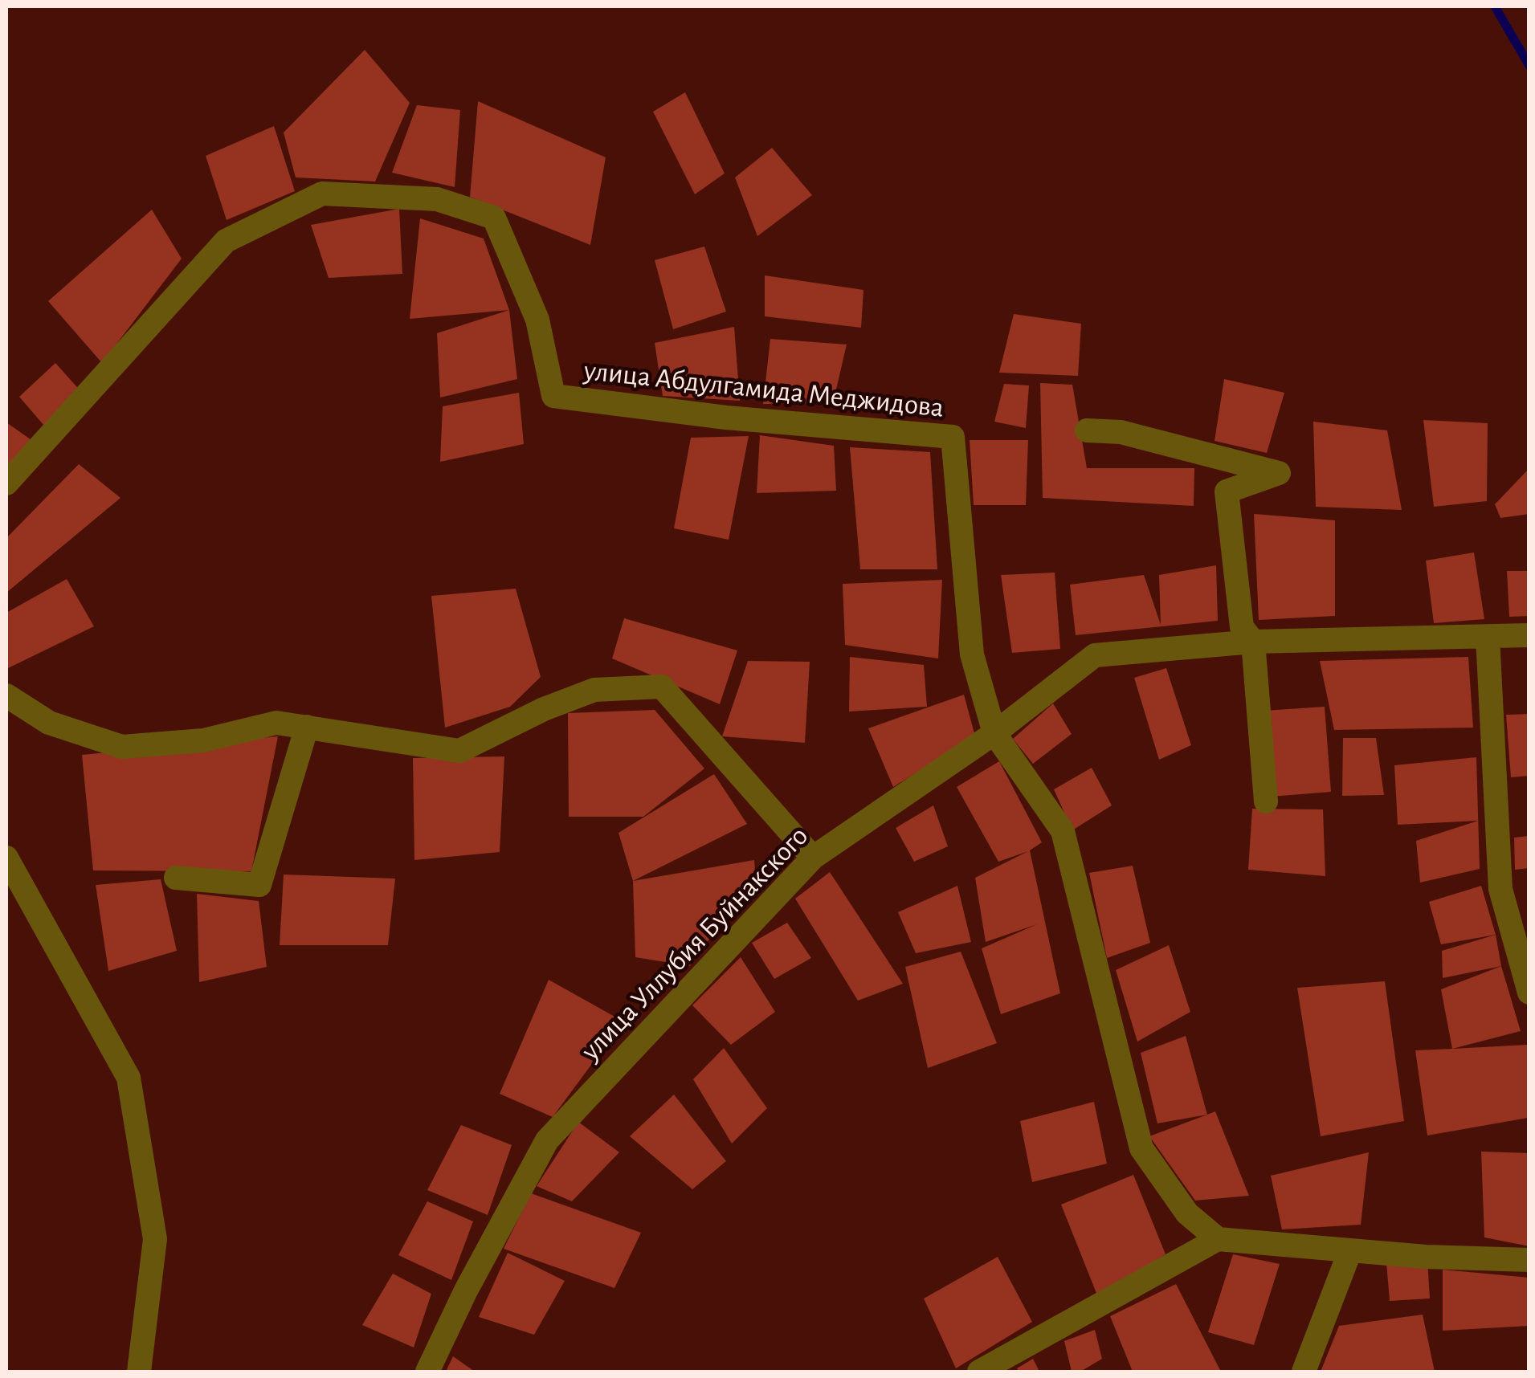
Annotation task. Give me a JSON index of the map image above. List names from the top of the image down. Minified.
{"streets":{"street":["улица Абдулгамида Меджидова","улица Уллубия Буйнакского"]},"crossings":[["улица Абдулгамида Меджидова","улица Уллубия Буйнакского"]]}
